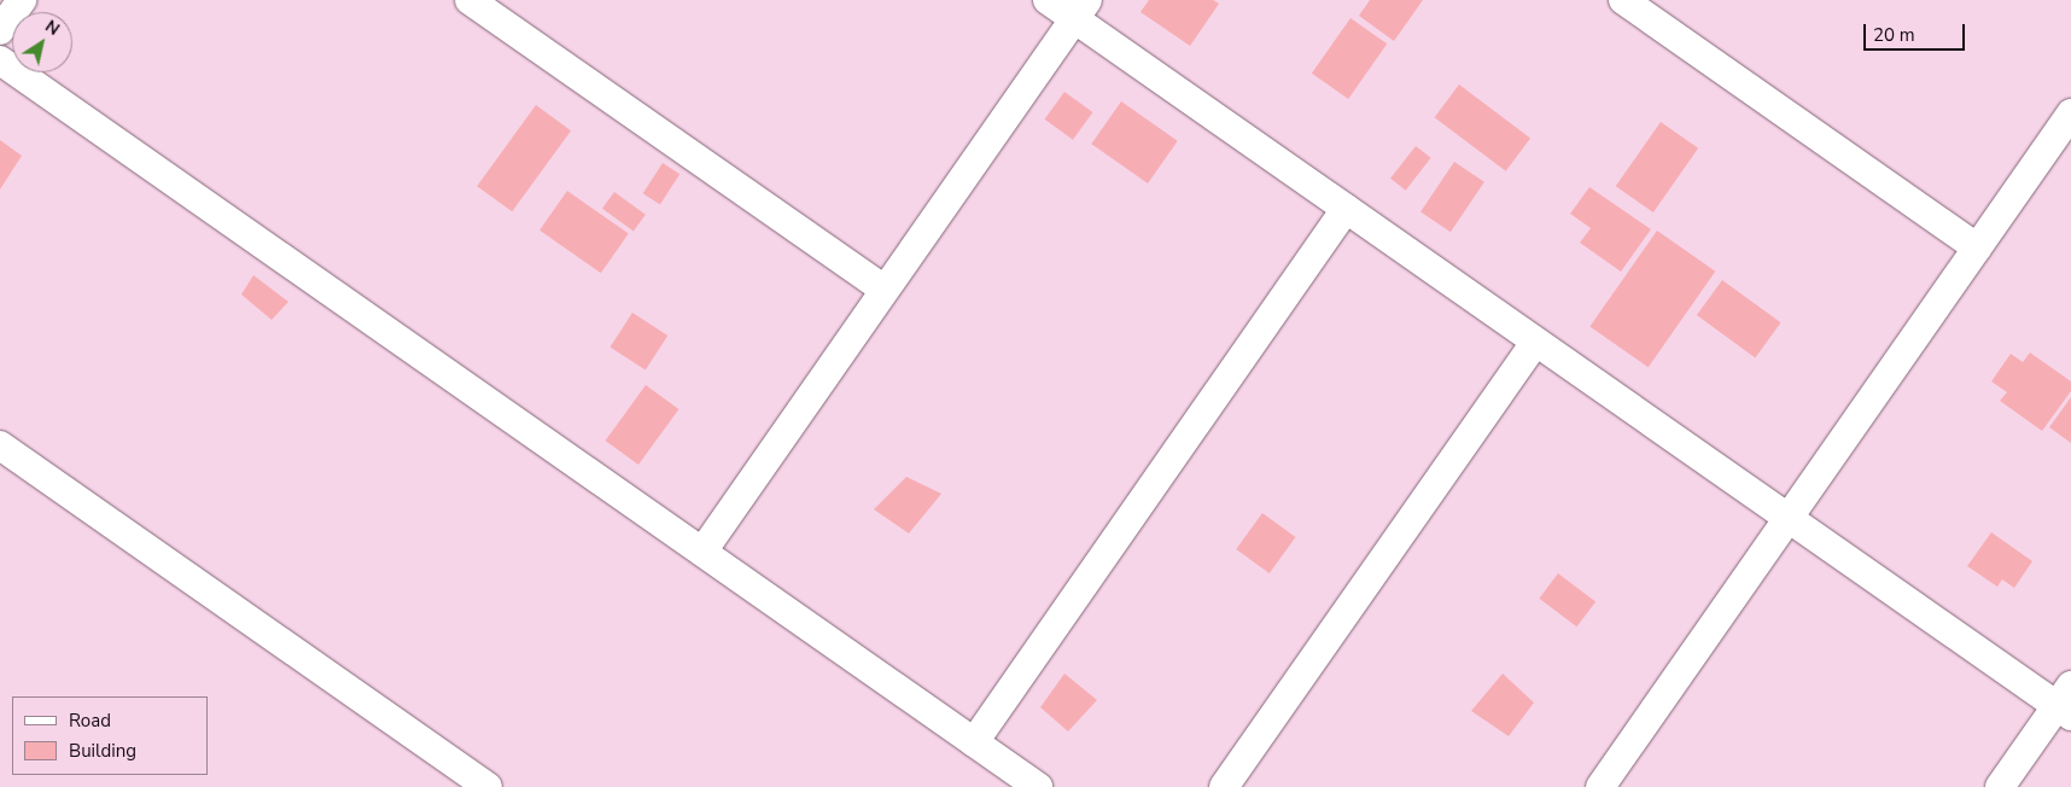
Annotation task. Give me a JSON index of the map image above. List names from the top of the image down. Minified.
{"legend":["Road","Building"],"scale_bar":"20 m","north":"top right"}
